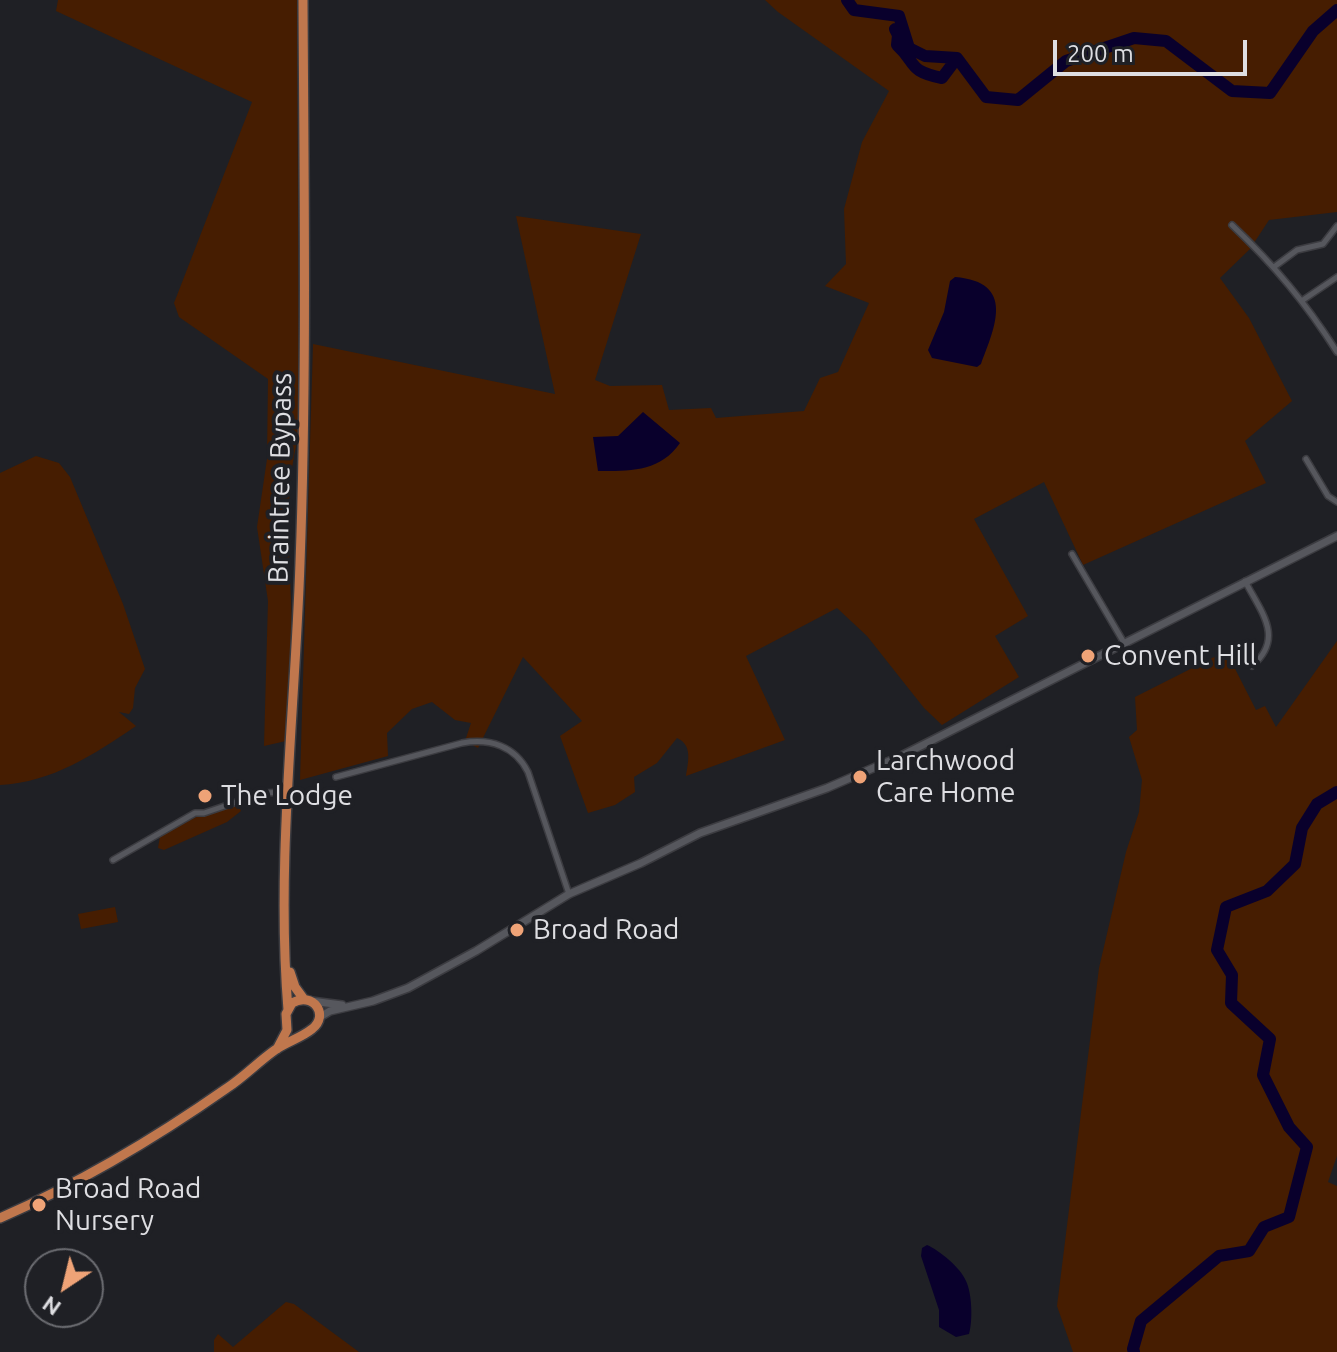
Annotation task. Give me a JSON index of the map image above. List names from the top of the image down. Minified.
{"streets":{"highway":["Braintree Bypass"]},"places":["Convent Hill","Larchwood Care Home","The Lodge","Broad Road","Broad Road Nursery"],"scale_bar":"200 m","north":"bottom left"}
